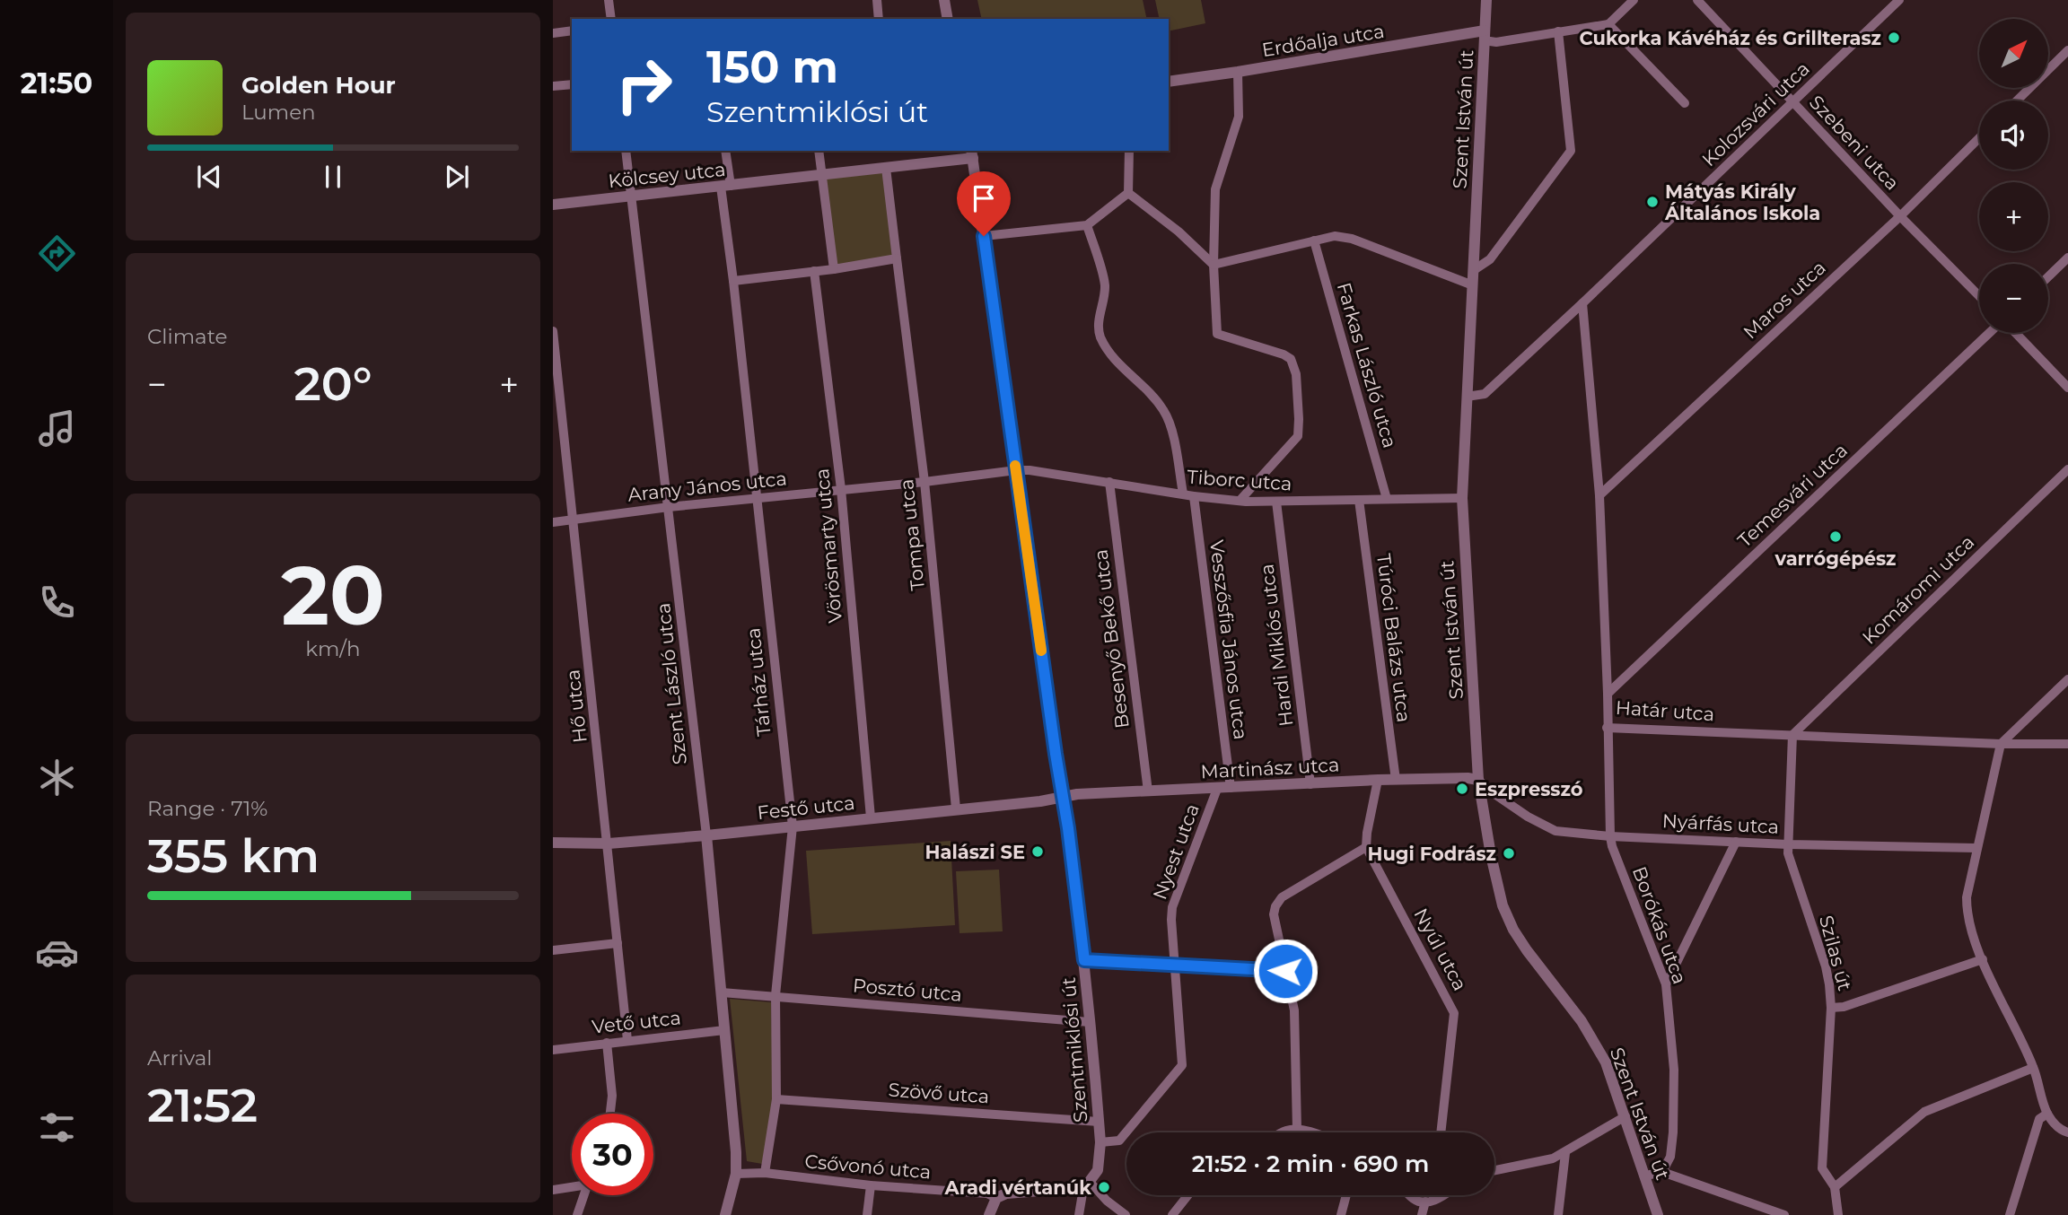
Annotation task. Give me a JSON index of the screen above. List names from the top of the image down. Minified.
{"streets":{"street":["Erdőalja utca","Kolozsvári utca","Szent István út","Szebeni utca","Kölcsey utca","Maros utca","Farkas László utca","Tiborc utca","Arany János utca","Temesvári utca","Tompa utca","Vörösmarty utca","Komáromi utca","Túróci Balázs utca","Besenyő Bekő utca","Vesszősfia János utca","Hardi Miklós utca","Tárház utca","Szent László utca","Hő utca","Határ utca","Martinász utca","Festő utca","Nyárfás utca","Nyest utca","Borókás utca","Nyúl utca","Szilas út","Posztó utca","Vető utca","Szentmiklósi út","Szövő utca","Csővonó utca"]},"crossings":[["Erdőalja utca","Szent István út"],["Kolozsvári utca","Szent István út"],["Kolozsvári utca","Szebeni utca"],["Kolozsvári utca","Határ utca"],["Szent István út","Tiborc utca"],["Szent István út","Martinász utca"],["Szent István út","Nyárfás utca"],["Szebeni utca","Maros utca"],["Kölcsey utca","Tompa utca"],["Kölcsey utca","Tárház utca"],["Kölcsey utca","Szent László utca"],["Kölcsey utca","Szentmiklósi út"],["Maros utca","Határ utca"],["Farkas László utca","Tiborc utca"],["Tiborc utca","Arany János utca"],["Tiborc utca","Túróci Balázs utca"],["Tiborc utca","Besenyő Bekő utca"],["Tiborc utca","Vesszősfia János utca"],["Tiborc utca","Hardi Miklós utca"],["Tiborc utca","Szentmiklósi út"],["Arany János utca","Tompa utca"],["Arany János utca","Vörösmarty utca"],["Arany János utca","Tárház utca"],["Arany János utca","Szent László utca"],["Arany János utca","Hő utca"],["Arany János utca","Szentmiklósi út"],["Temesvári utca","Határ utca"],["Tompa utca","Festő utca"],["Vörösmarty utca","Festő utca"],["Komáromi utca","Határ utca"],["Komáromi utca","Szilas út"],["Túróci Balázs utca","Martinász utca"],["Besenyő Bekő utca","Martinász utca"],["Vesszősfia János utca","Martinász utca"],["Hardi Miklós utca","Martinász utca"],["Tárház utca","Festő utca"],["Tárház utca","Posztó utca"],["Tárház utca","Szövő utca"],["Tárház utca","Csővonó utca"],["Szent László utca","Festő utca"],["Szent László utca","Posztó utca"],["Szent László utca","Vető utca"],["Szent László utca","Csővonó utca"],["Hő utca","Festő utca"],["Hő utca","Vető utca"],["Határ utca","Borókás utca"],["Határ utca","Szilas út"],["Martinász utca","Festő utca"],["Martinász utca","Nyárfás utca"],["Martinász utca","Nyest utca"],["Martinász utca","Szentmiklósi út"],["Festő utca","Szentmiklósi út"],["Nyárfás utca","Borókás utca"],["Nyárfás utca","Szilas út"],["Nyest utca","Szentmiklósi út"],["Posztó utca","Szentmiklósi út"],["Szentmiklósi út","Szövő utca"]],"places":["Cukorka Kávéház és Grillterasz","Mátyás Király Általános Iskola","varrógépész","Eszpresszó","Halászi SE","Hugi Fodrász","Aradi vértanúk"],"north":"top right","page":{"tabs":"21:50","map_buttons":["+","−"],"turn":["150 m","Szentmiklósi út"],"song":["Golden Hour","Lumen"],"tile":["Climate",["20","km/h"],["Range · 71%","355 km"],["Arrival","21:52"]],"heat":["−","20°","+"],"limit":"30","trip":"21:52 · 2 min · 690 m"}}
